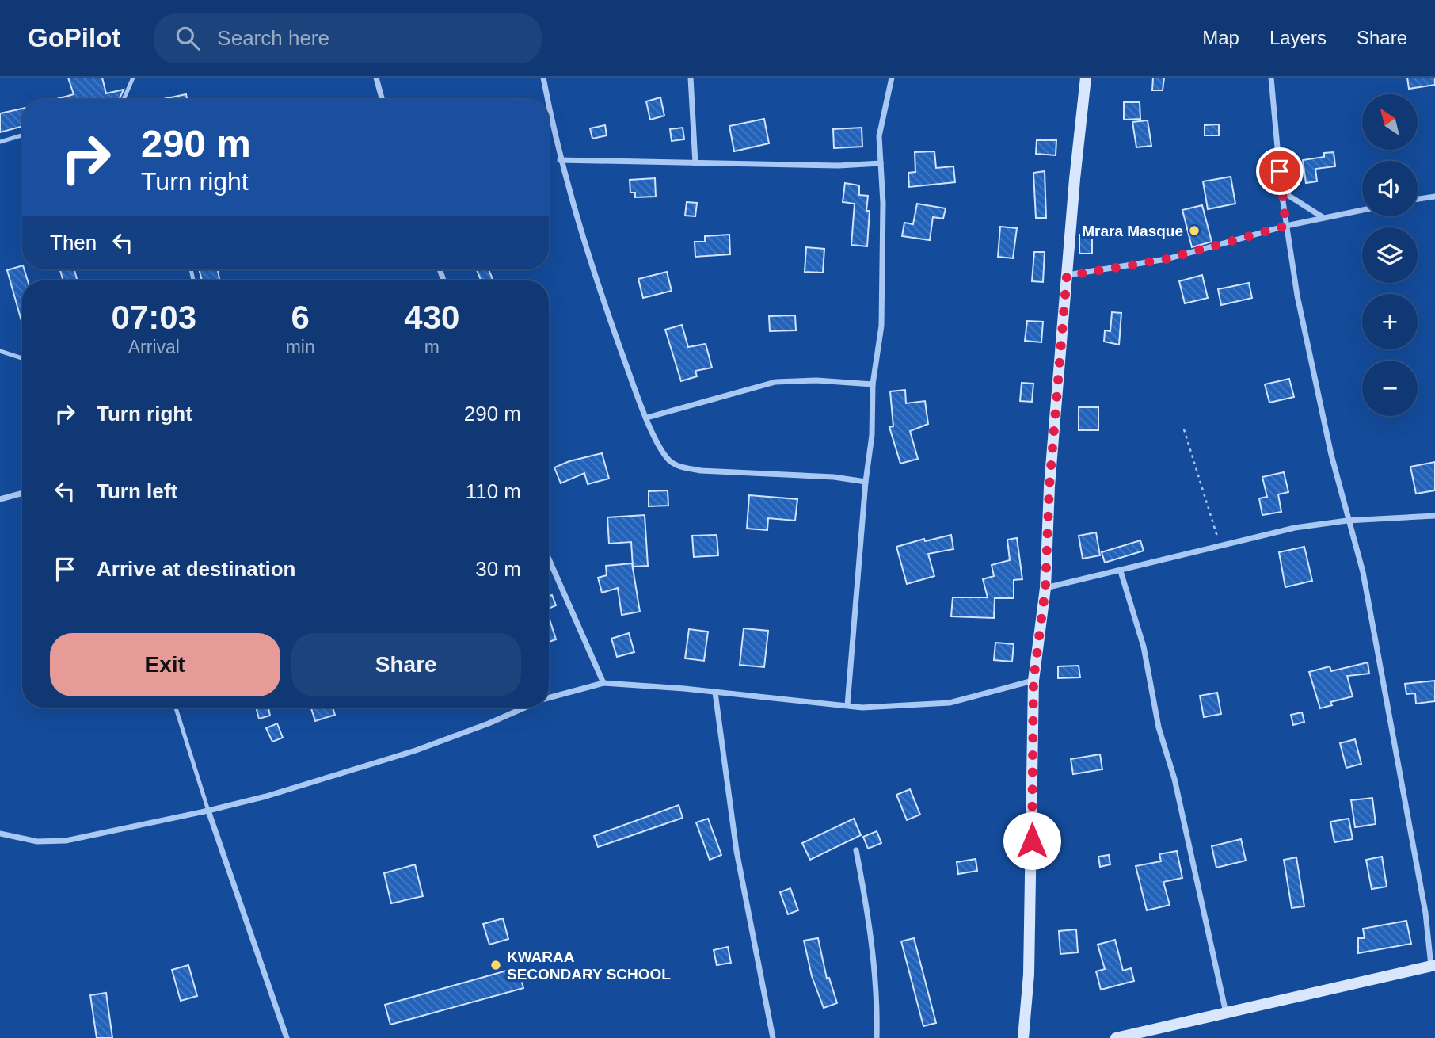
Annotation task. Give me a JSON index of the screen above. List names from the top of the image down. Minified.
{"places":["Mrara Masque","KWARAA SECONDARY SCHOOL"],"north":"top left","page":{"header":"GoPilot","search":"Search here","nav":["Map","Layers","Share"],"map_buttons":["+","−"],"turn":["290 m","Turn right"],"then":"Then","eta":["07:03","Arrival","6","min","430","m"],"list":[{"name":"Turn right","value":"290 m"},{"name":"Turn left","value":"110 m"},{"name":"Arrive at destination","value":"30 m"}],"buttons":["Exit","Share"]}}
